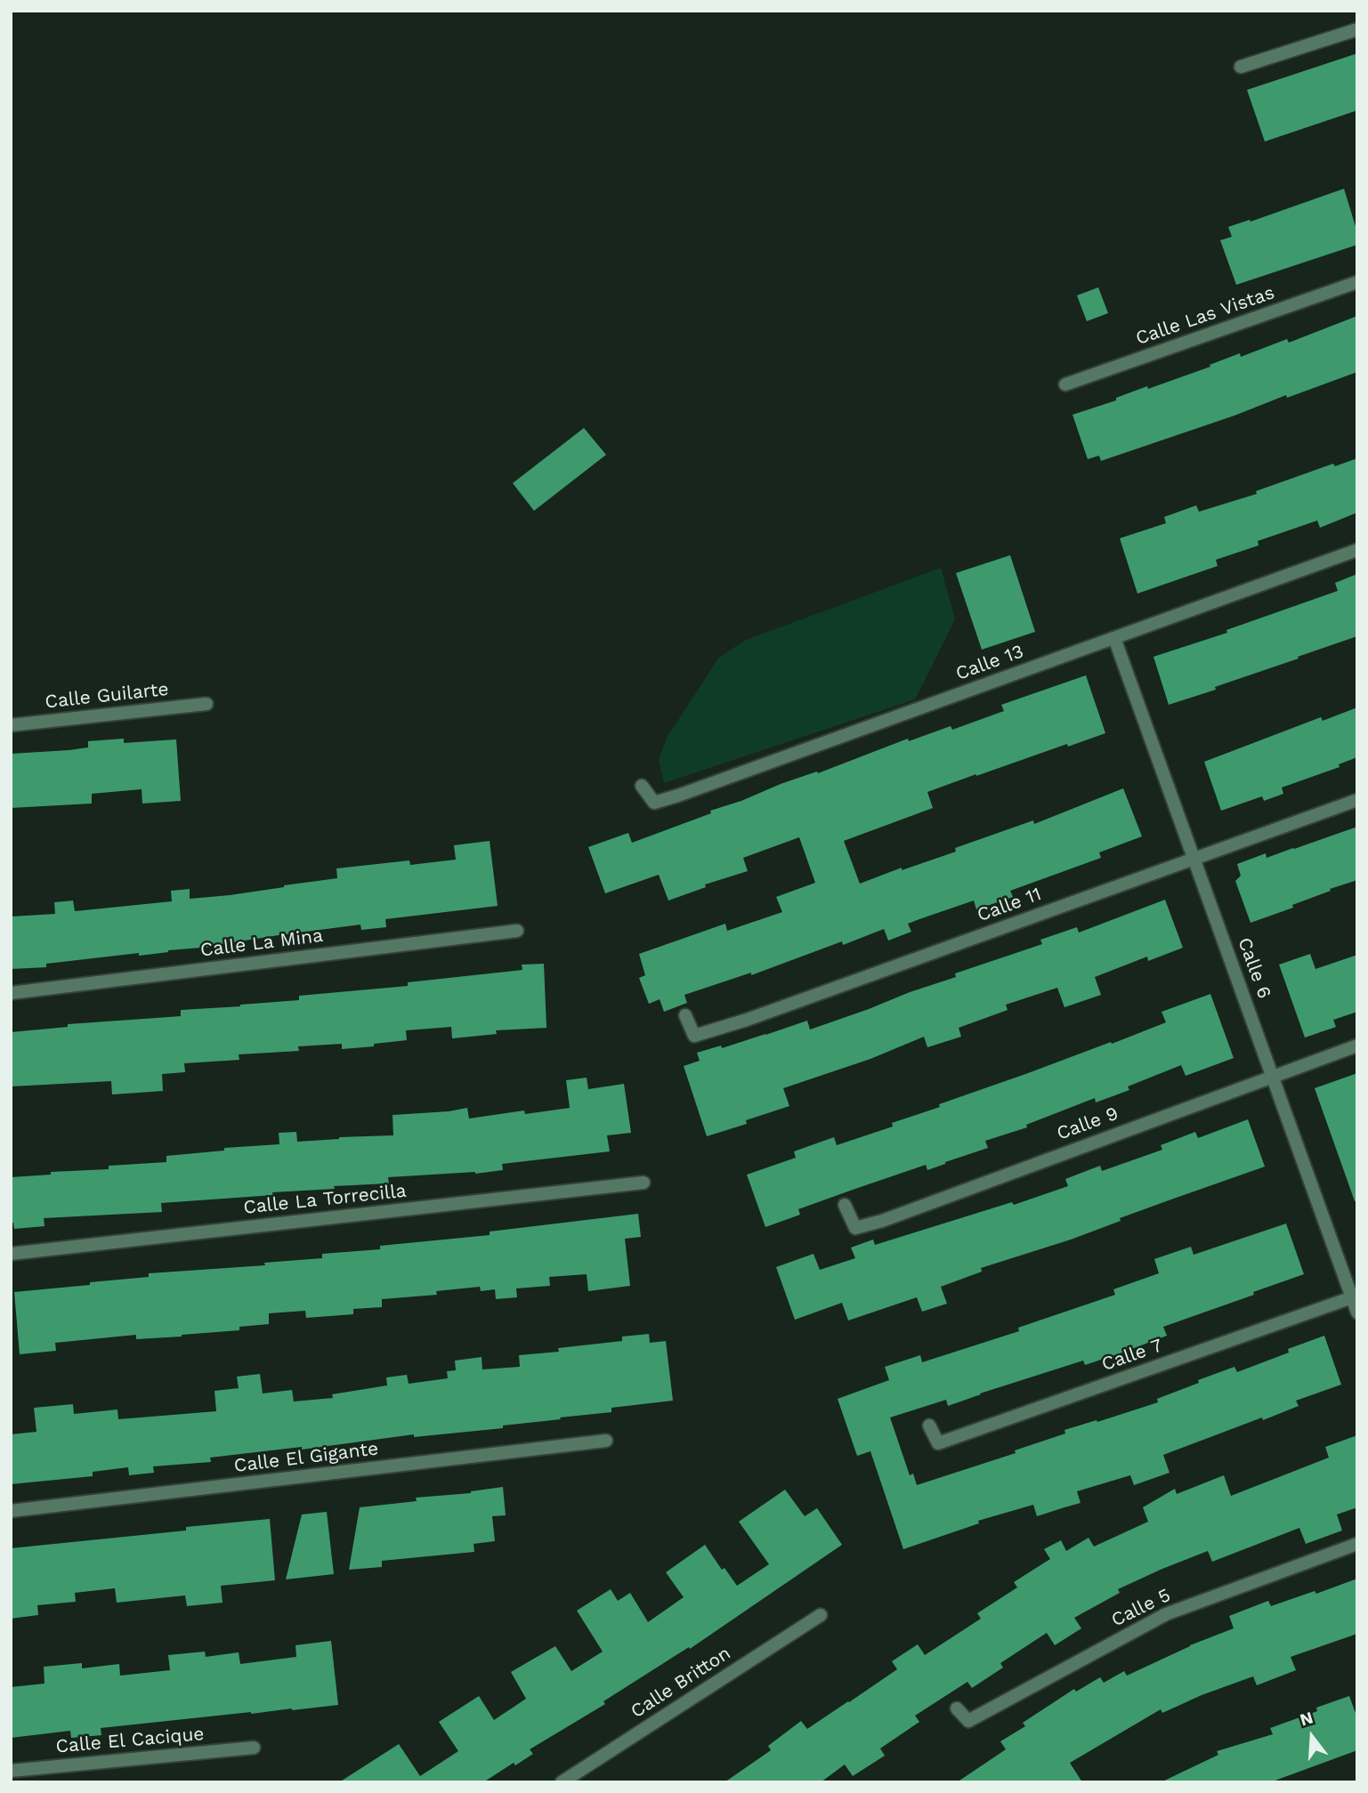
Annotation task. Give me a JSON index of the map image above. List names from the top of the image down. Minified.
{"streets":{"street":["Calle Las Vistas","Calle 13","Calle Guilarte","Calle 11","Calle La Mina","Calle 6","Calle 9","Calle La Torrecilla","Calle 7","Calle El Gigante","Calle 5","Calle Britton","Calle El Cacique"]},"crossings":[["Calle 13","Calle 6"],["Calle 11","Calle 6"],["Calle 6","Calle 9"],["Calle 6","Calle 7"]],"north":"top"}
